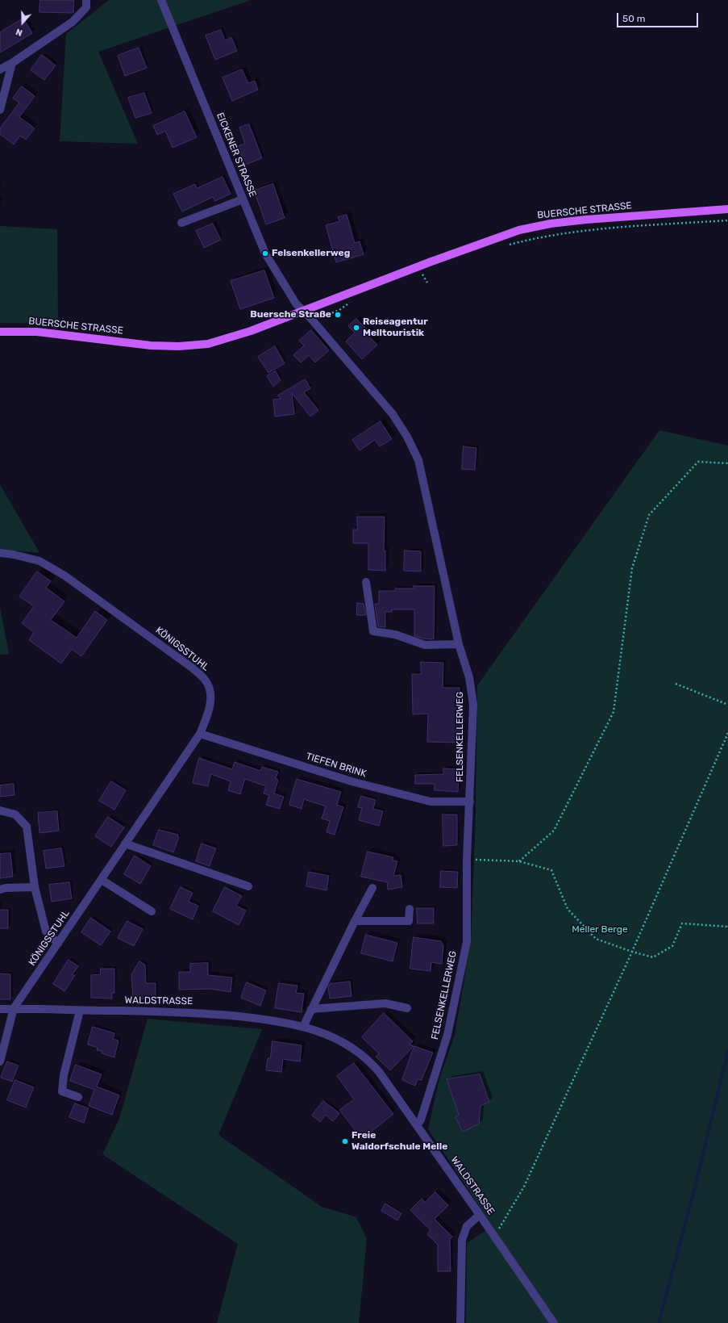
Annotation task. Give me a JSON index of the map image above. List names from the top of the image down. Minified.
{"streets":{"main road":["BUERSCHE STRASSE"],"street":["EICKENER STRASSE","KÖNIGSSTUHL","FELSENKELLERWEG","TIEFEN BRINK","WALDSTRASSE"]},"crossings":[["EICKENER STRASSE","BUERSCHE STRASSE"],["EICKENER STRASSE","FELSENKELLERWEG"],["BUERSCHE STRASSE","FELSENKELLERWEG"],["KÖNIGSSTUHL","TIEFEN BRINK"],["KÖNIGSSTUHL","WALDSTRASSE"],["FELSENKELLERWEG","TIEFEN BRINK"],["FELSENKELLERWEG","WALDSTRASSE"]],"parks":["Meller Berge"],"places":["Felsenkellerweg","Buersche Straße","Reiseagentur Melltouristik","Freie Waldorfschule Melle"],"scale_bar":"50 m","north":"bottom"}
